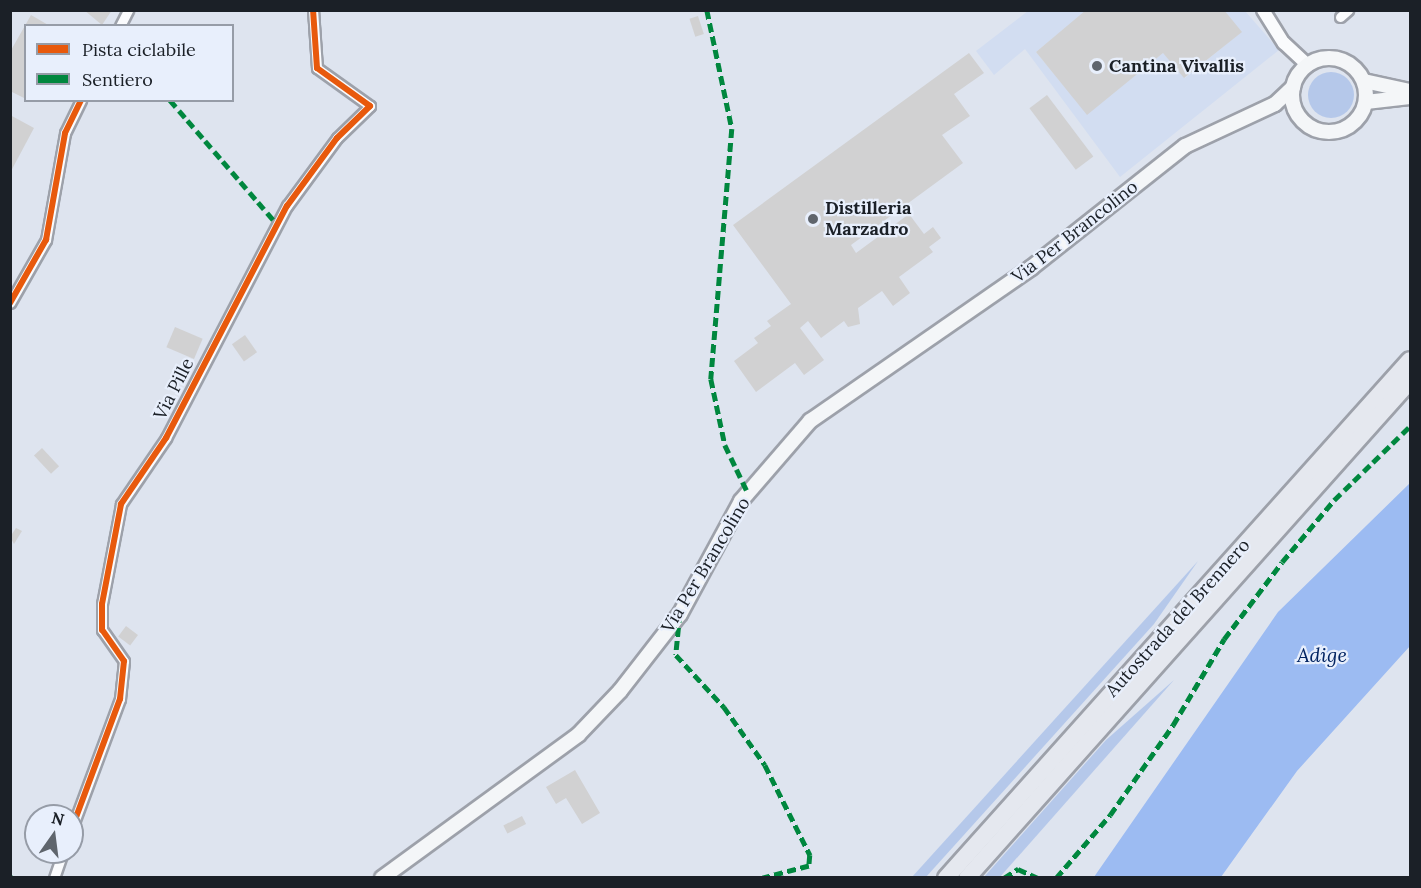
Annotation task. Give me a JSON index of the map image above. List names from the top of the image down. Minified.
{"streets":{"highway":["Autostrada del Brennero"],"main road":["Via Per Brancolino"],"street":["Via Pille"]},"water":["Adige"],"places":["Cantina Vivallis","Distilleria Marzadro"],"legend":["Pista ciclabile","Sentiero"],"north":"top"}
